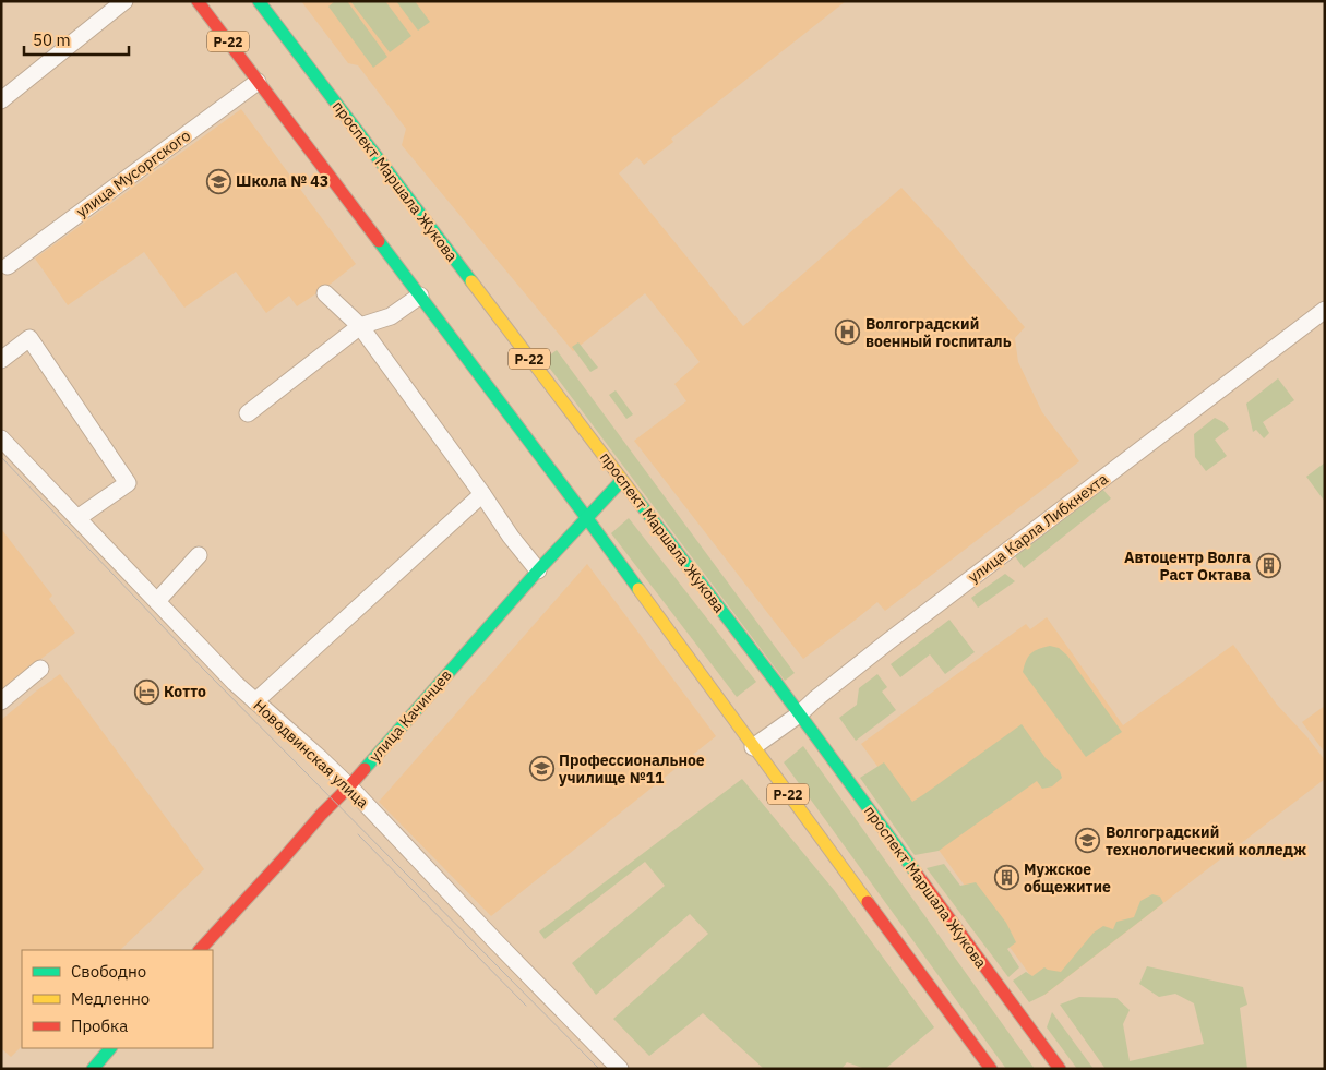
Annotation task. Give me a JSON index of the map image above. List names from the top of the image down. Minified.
{"streets":{"main road":["Р-22","проспект Маршала Жукова","улица Качинцев"],"street":["улица Мусоргского","улица Карла Либкнехта","Новодвинская улица"]},"crossings":[["Р-22","улица Мусоргского"],["Р-22","улица Карла Либкнехта"],["Р-22","улица Качинцев"],["проспект Маршала Жукова","улица Карла Либкнехта"],["проспект Маршала Жукова","улица Качинцев"],["улица Качинцев","Новодвинская улица"]],"places":{"school or university":["Школа № 43","Профессиональное училище №11","Волгоградский технологический колледж"],"hospital":["Волгоградский военный госпиталь"],"building":["Автоцентр Волга Раст Октава","Мужское общежитие"],"hotel":["Котто"]},"legend":["Свободно","Медленно","Пробка"],"scale_bar":"50 m"}
